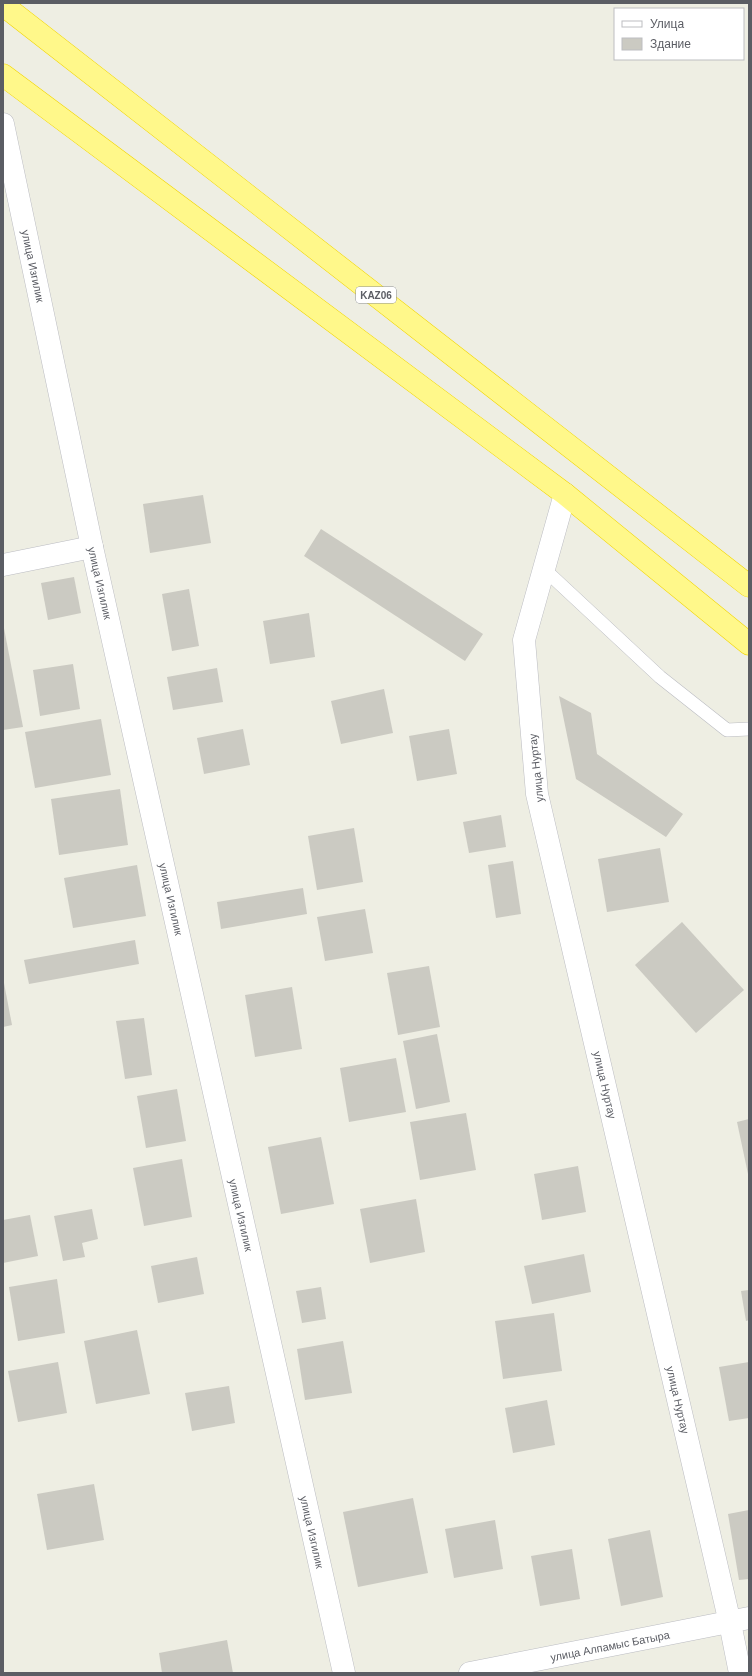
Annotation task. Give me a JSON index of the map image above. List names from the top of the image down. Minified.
{"streets":{"highway":["KАZ06"],"street":["улица Изгилик","улица Нуртау","улица Алпамыс Батыра"]},"crossings":[["улица Нуртау","улица Алпамыс Батыра"]],"legend":["Улица","Здание"]}
